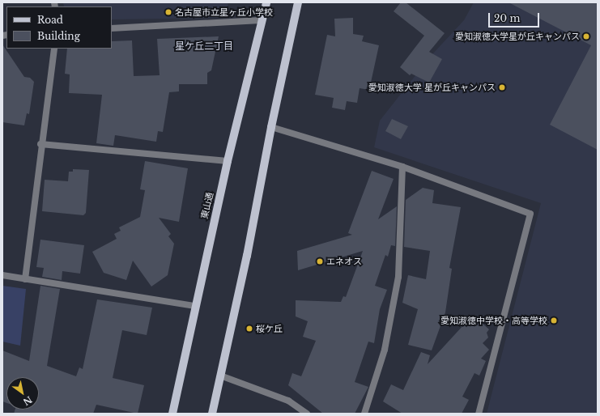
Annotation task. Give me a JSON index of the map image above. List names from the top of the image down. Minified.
{"streets":{"main road":["東山通"]},"districts":["星ケ丘二丁目"],"places":["名古屋市立星ヶ丘小学校","愛知淑徳大学星が丘キャンパス","愛知淑徳大学 星が丘キャンパス","エネオス","愛知淑徳中学校・高等学校","桜ケ丘"],"legend":["Road","Building"],"scale_bar":"20 m","north":"bottom right"}
